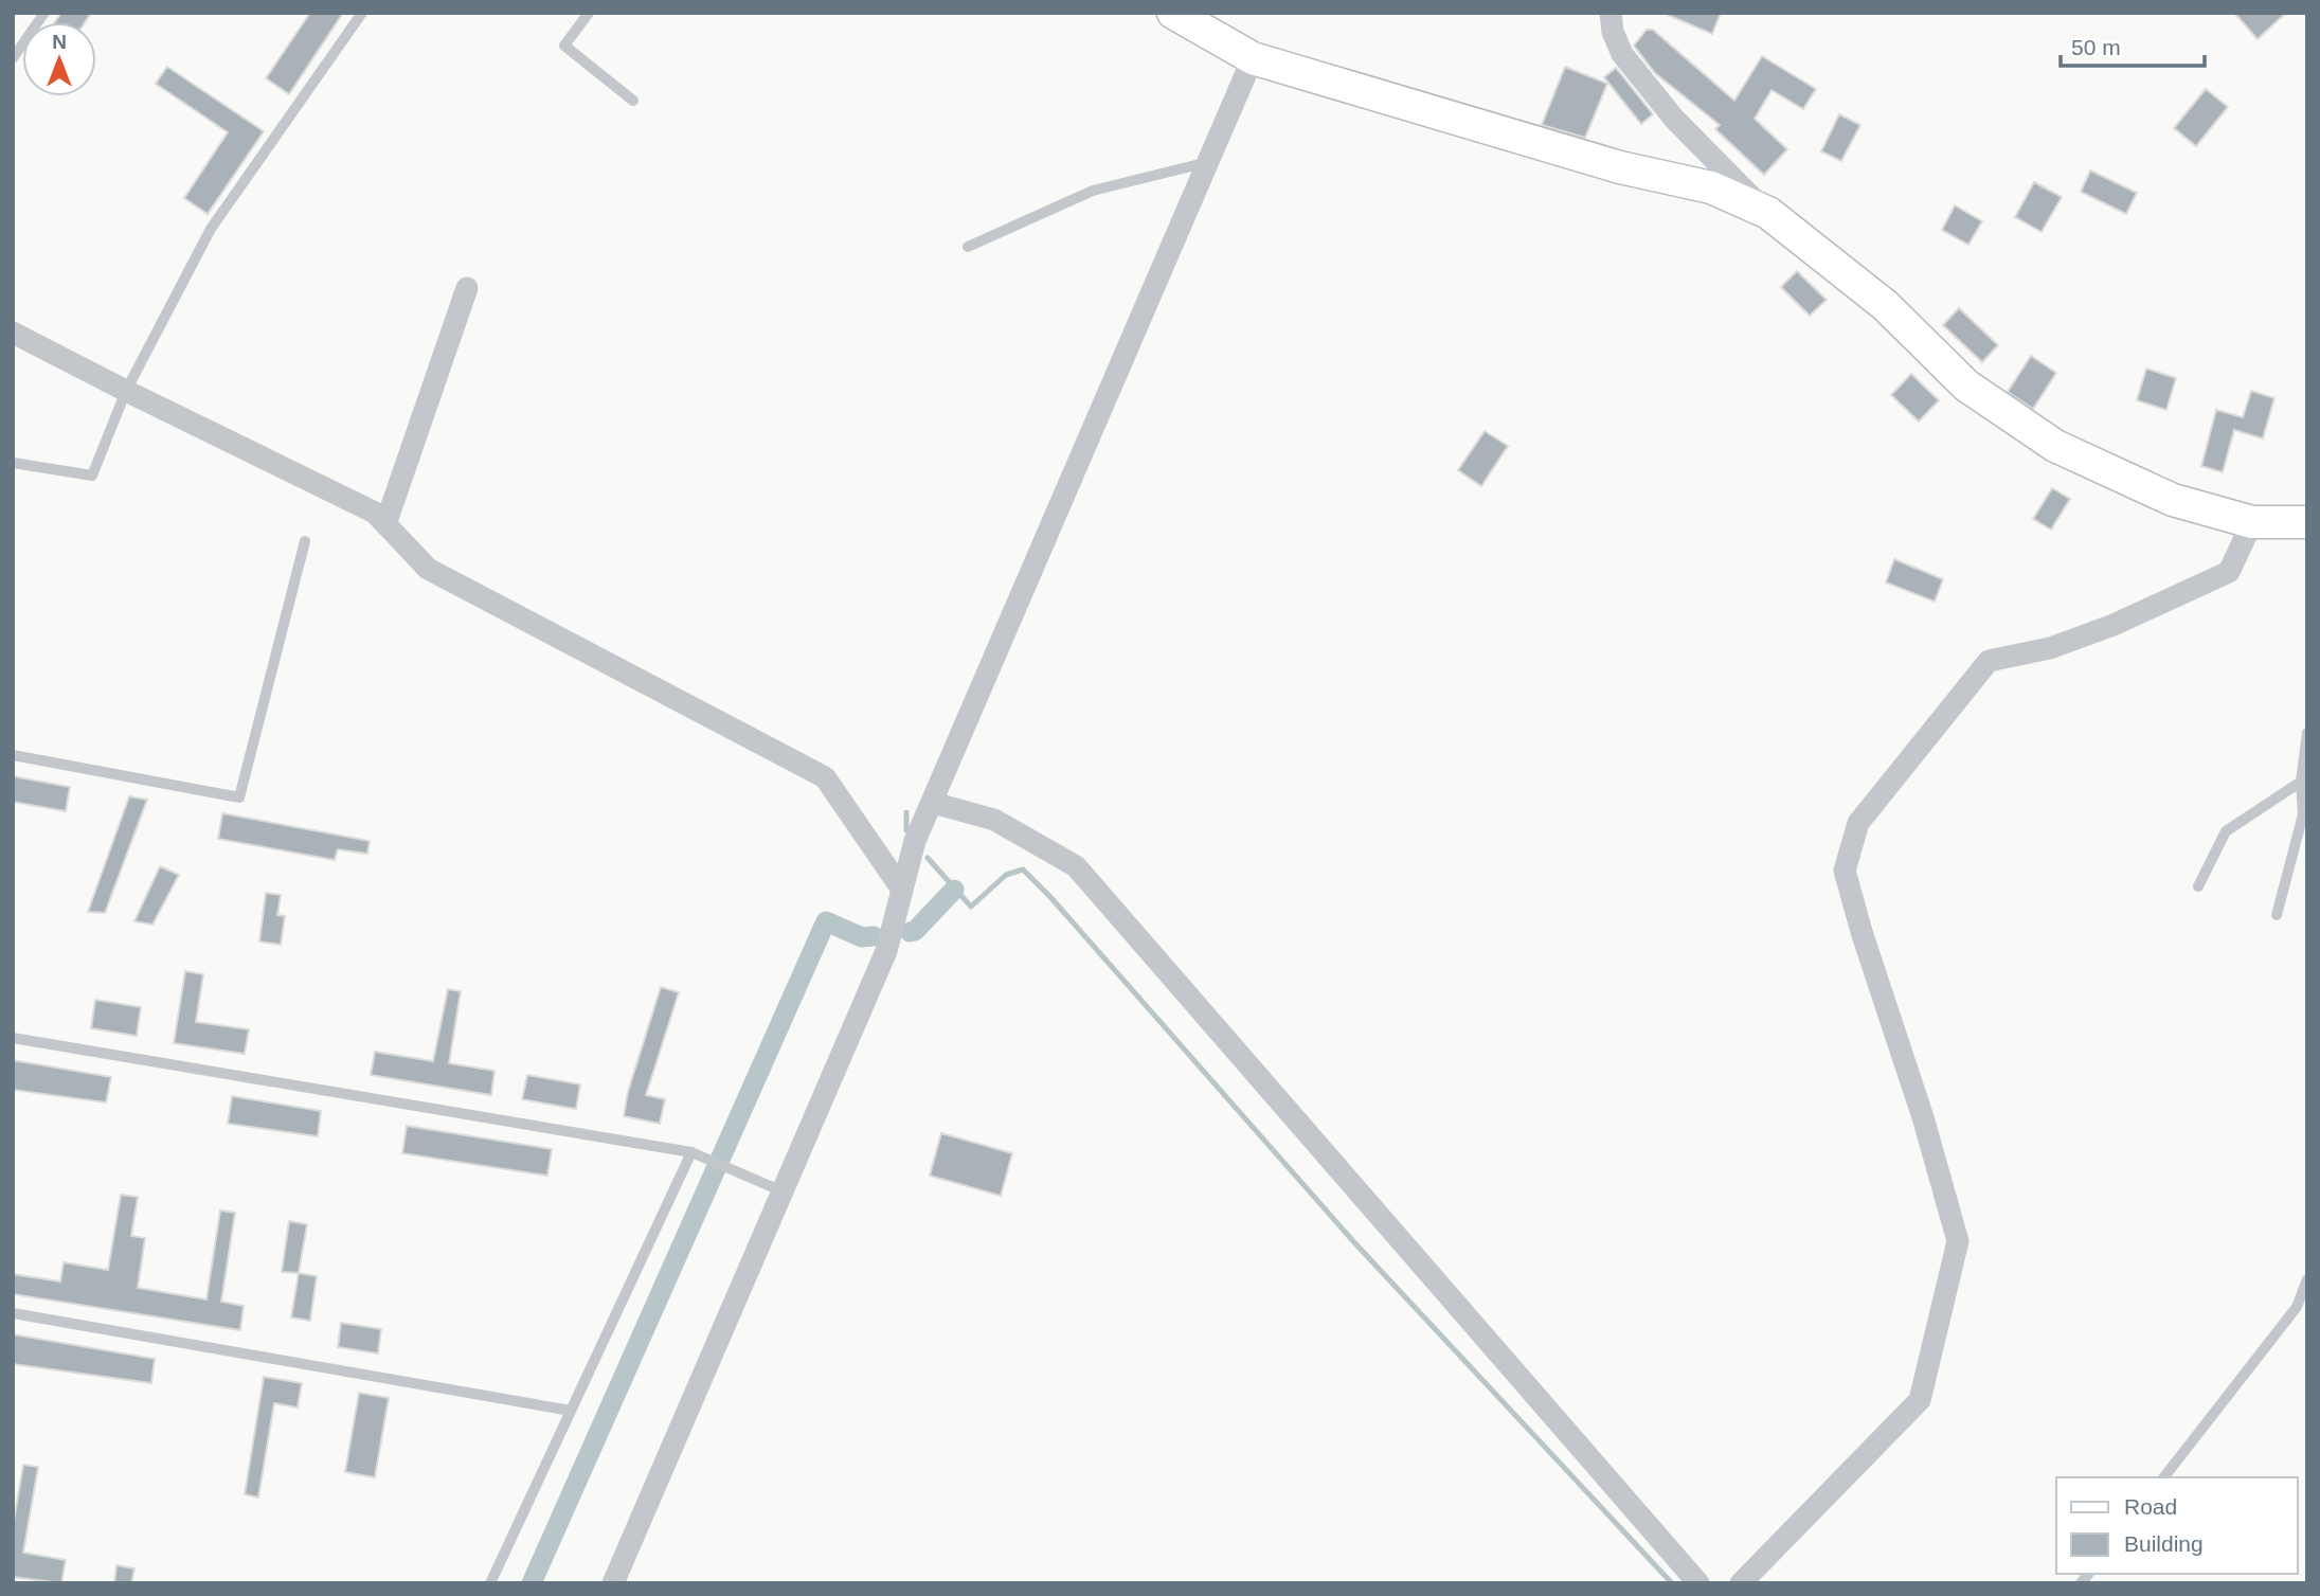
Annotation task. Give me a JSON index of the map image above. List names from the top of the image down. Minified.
{"legend":["Road","Building"],"scale_bar":"50 m","north":"top"}
